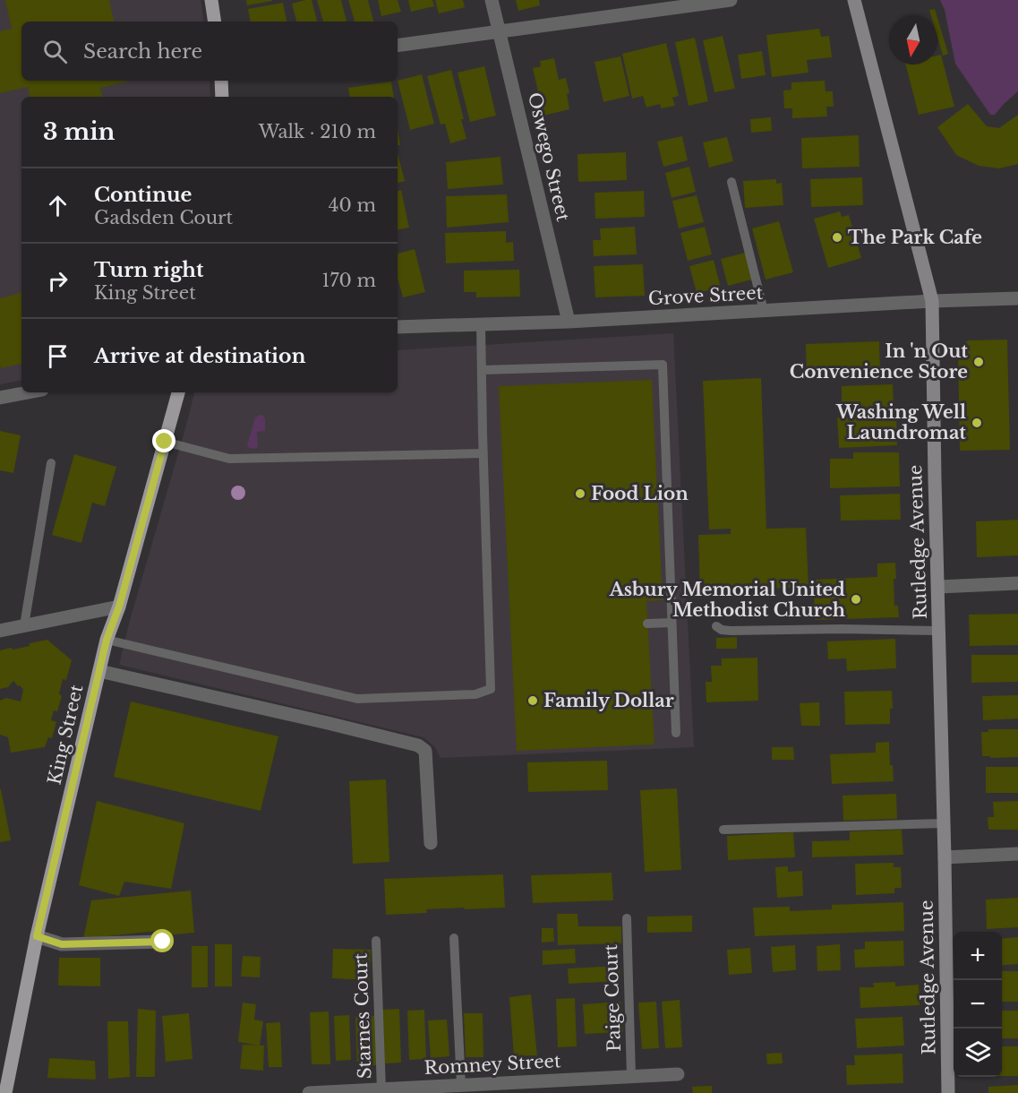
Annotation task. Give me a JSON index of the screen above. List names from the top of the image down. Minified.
{"streets":{"main road":["Rutledge Avenue","King Street"],"street":["Oswego Street","Grove Street","Romney Street"],"lane":["Paige Court","Starnes Court"]},"crossings":[["Oswego Street","Grove Street"],["Grove Street","Rutledge Avenue"],["Paige Court","Romney Street"],["Starnes Court","Romney Street"]],"places":["The Park Cafe","In 'n Out Convenience Store","Washing Well Laundromat","Food Lion","Asbury Memorial United Methodist Church","Family Dollar"],"north":"bottom","page":{"search":"Search here","heading":["3 min","Walk · 210 m"],"list":[["Continue","Gadsden Court","40 m"],["Turn right","King Street","170 m"],"Arrive at destination"],"map_buttons":["+","−"]}}
